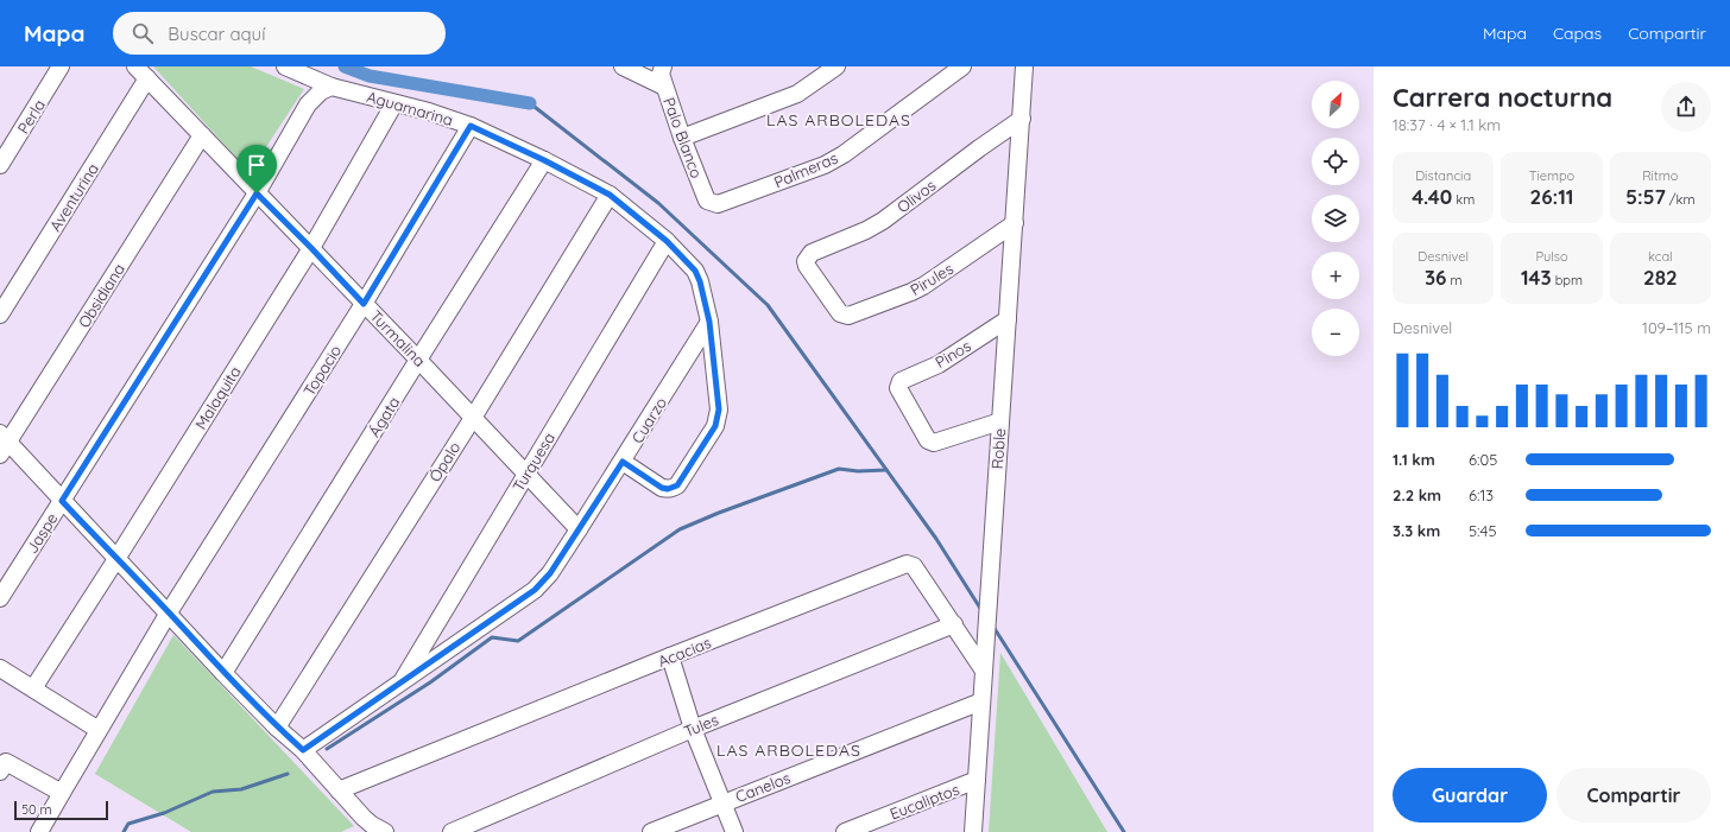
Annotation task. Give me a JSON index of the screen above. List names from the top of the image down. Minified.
{"streets":{"street":["Aguamarina","Perla","Palo Blanco","Palmeras","Olivos","Aventurina","Pirules","Obsidiana","Turmalina","Pinos","Topacio","Malaquita","Ágata","Cuarzo","Roble","Ópalo","Turquesa","Jaspe","Acacias","Tules","Canelos","Eucaliptos"]},"crossings":[["Aguamarina","Topacio"],["Aguamarina","Malaquita"],["Aguamarina","Ágata"],["Aguamarina","Cuarzo"],["Aguamarina","Ópalo"],["Aguamarina","Turquesa"],["Aguamarina","Jaspe"],["Palo Blanco","Palmeras"],["Olivos","Pirules"],["Olivos","Roble"],["Aventurina","Turmalina"],["Pirules","Roble"],["Obsidiana","Turmalina"],["Turmalina","Topacio"],["Turmalina","Malaquita"],["Turmalina","Ágata"],["Turmalina","Cuarzo"],["Turmalina","Ópalo"],["Turmalina","Turquesa"],["Turmalina","Jaspe"],["Pinos","Roble"],["Cuarzo","Turquesa"],["Roble","Acacias"],["Roble","Canelos"],["Roble","Eucaliptos"],["Acacias","Tules"]],"districts":["LAS ARBOLEDAS","LAS ARBOLEDAS"],"scale_bar":"50 m","north":"top right","page":{"header":"Mapa","search":"Buscar aquí","nav":["Mapa","Capas","Compartir"],"heading":["Carrera nocturna","18:37 · 4 × 1.1 km"],"map_buttons":["+","−"],"stats":[["Distancia","4.40 km"],["Tiempo","26:11"],["Ritmo","5:57 /km"],["Desnivel","36 m"],["Pulso","143 bpm"],["kcal","282"]],"chart":["Desnivel","109–115 m"],"list":[{"name":"1.1 km","note":"6:05"},{"name":"2.2 km","note":"6:13"},{"name":"3.3 km","note":"5:45"}],"buttons":["Guardar","Compartir"],"scale":"50 m"}}
